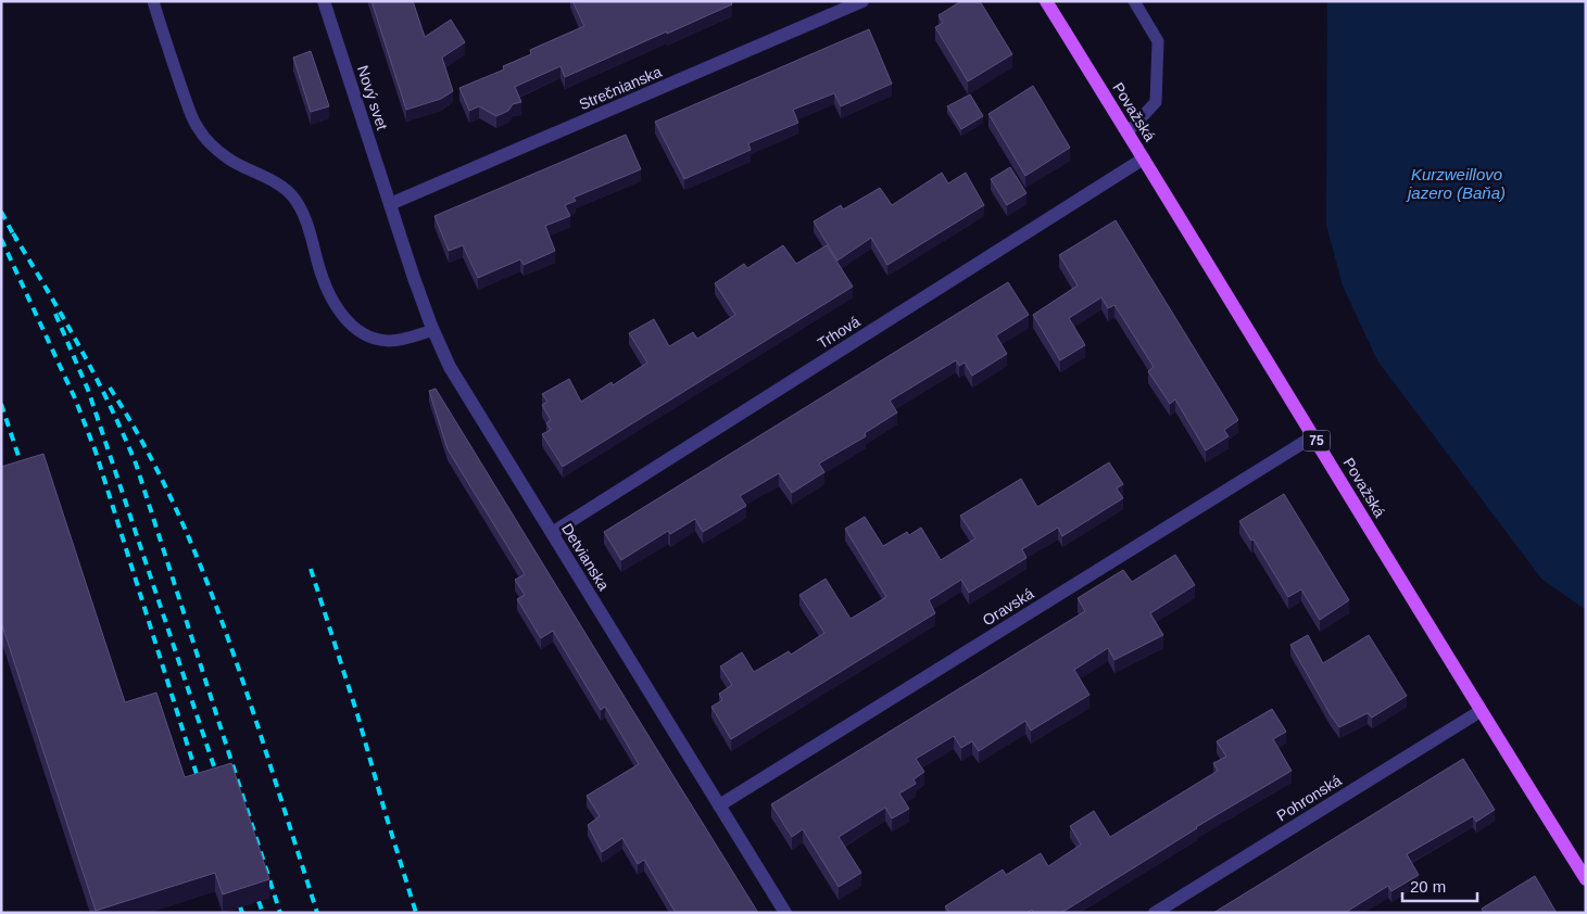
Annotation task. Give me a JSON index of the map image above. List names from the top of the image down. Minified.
{"streets":{"main road":["Považská","75"],"street":["Strečnianska","Nový svet","Trhová","Detvianska","Oravská","Pohronská"]},"crossings":[["Strečnianska","Nový svet"],["Strečnianska","Detvianska"],["Nový svet","Detvianska"],["Považská","Trhová"],["Považská","Oravská"],["Považská","Pohronská"],["Trhová","Detvianska"],["Detvianska","Oravská"]],"water":["Kurzweillovo jazero (Baňa)"],"scale_bar":"20 m"}
